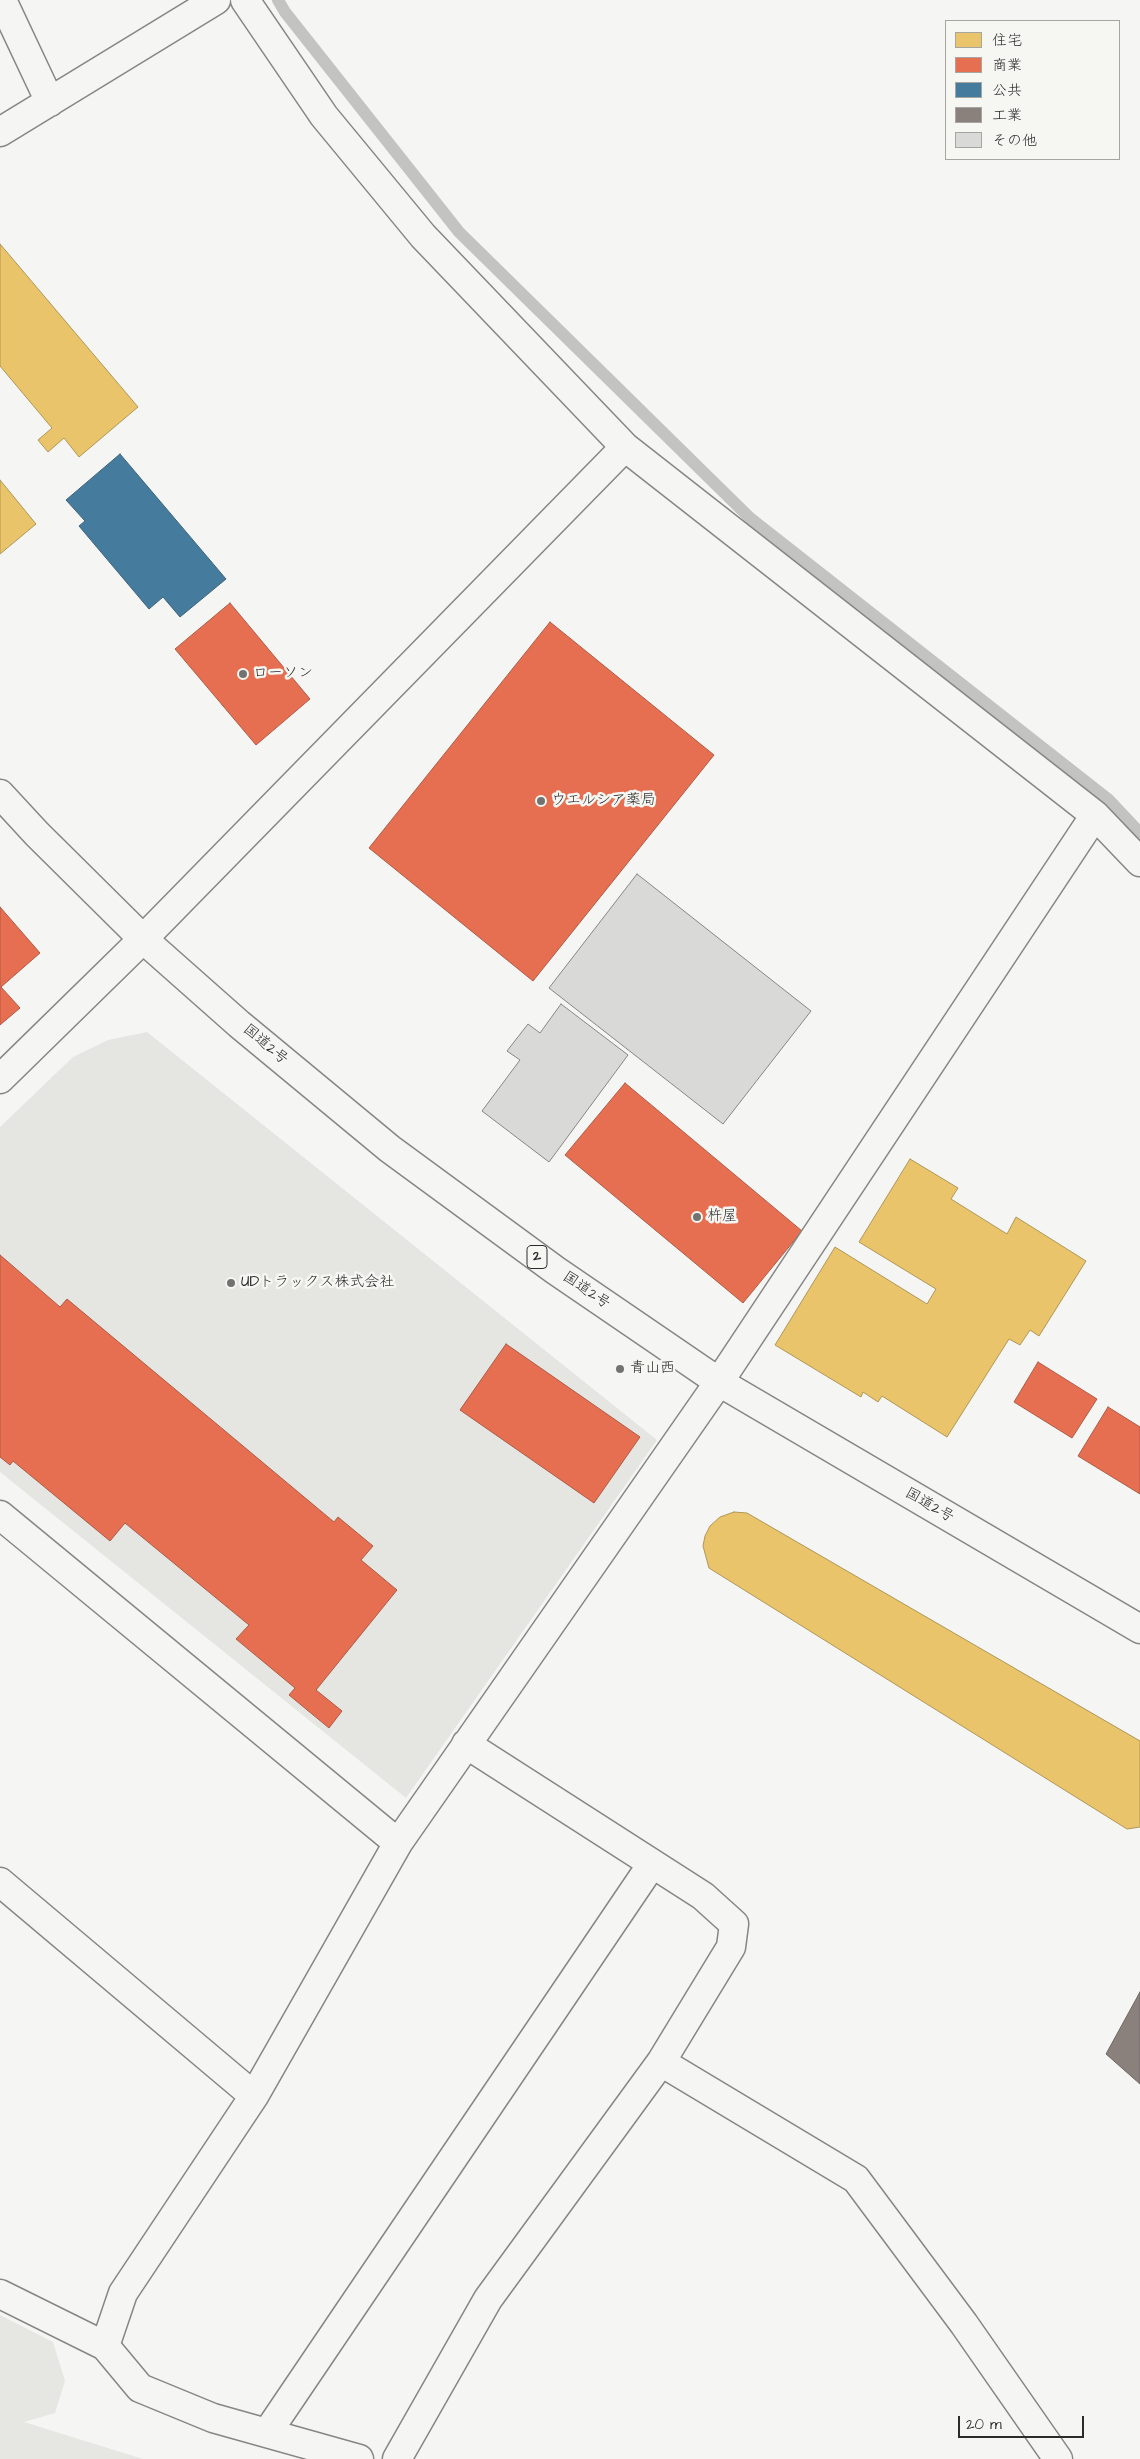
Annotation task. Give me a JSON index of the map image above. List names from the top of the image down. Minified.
{"streets":{"main road":["国道2号","2"]},"places":["ローソン","ウエルシア薬局","杵屋","UDトラックス株式会社","青山西"],"legend":["住宅","商業","公共","工業","その他"],"scale_bar":"20 m"}
